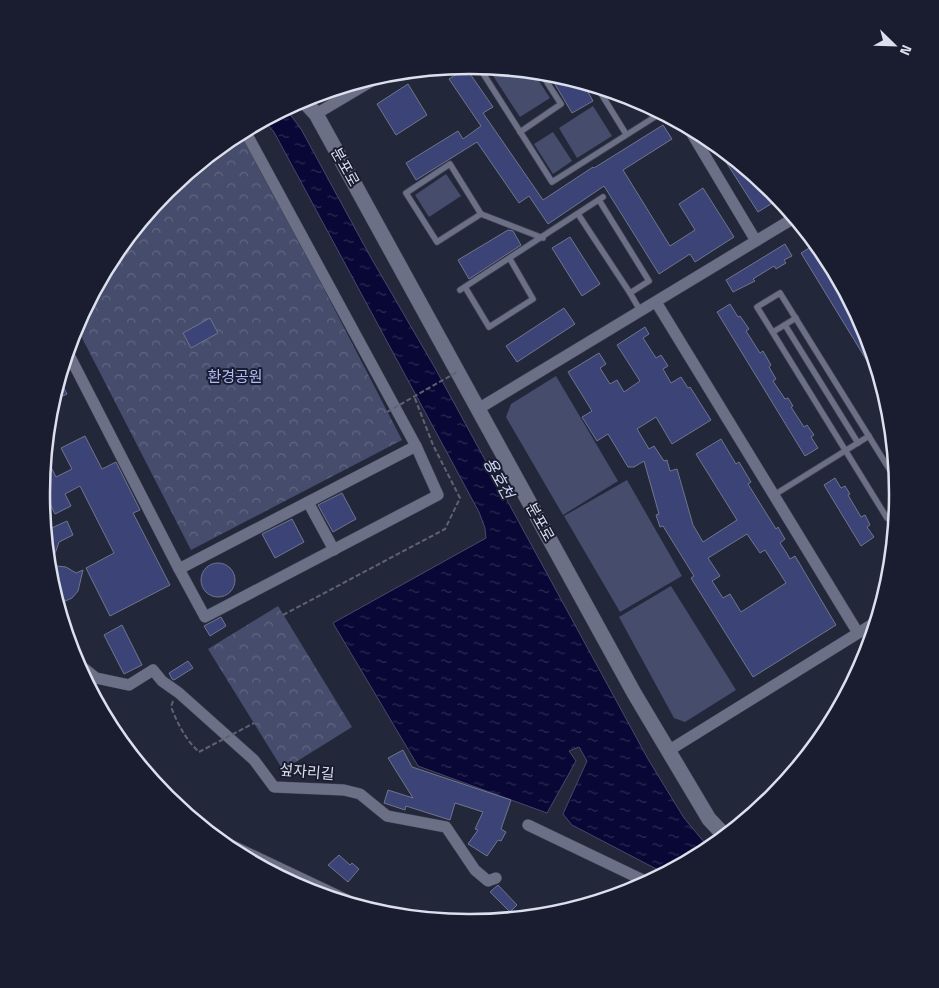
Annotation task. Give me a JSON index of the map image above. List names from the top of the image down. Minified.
{"streets":{"main road":["분포로"],"street":["섶자리길"]},"water":["용호천"],"parks":["환경공원"],"north":"bottom right"}
